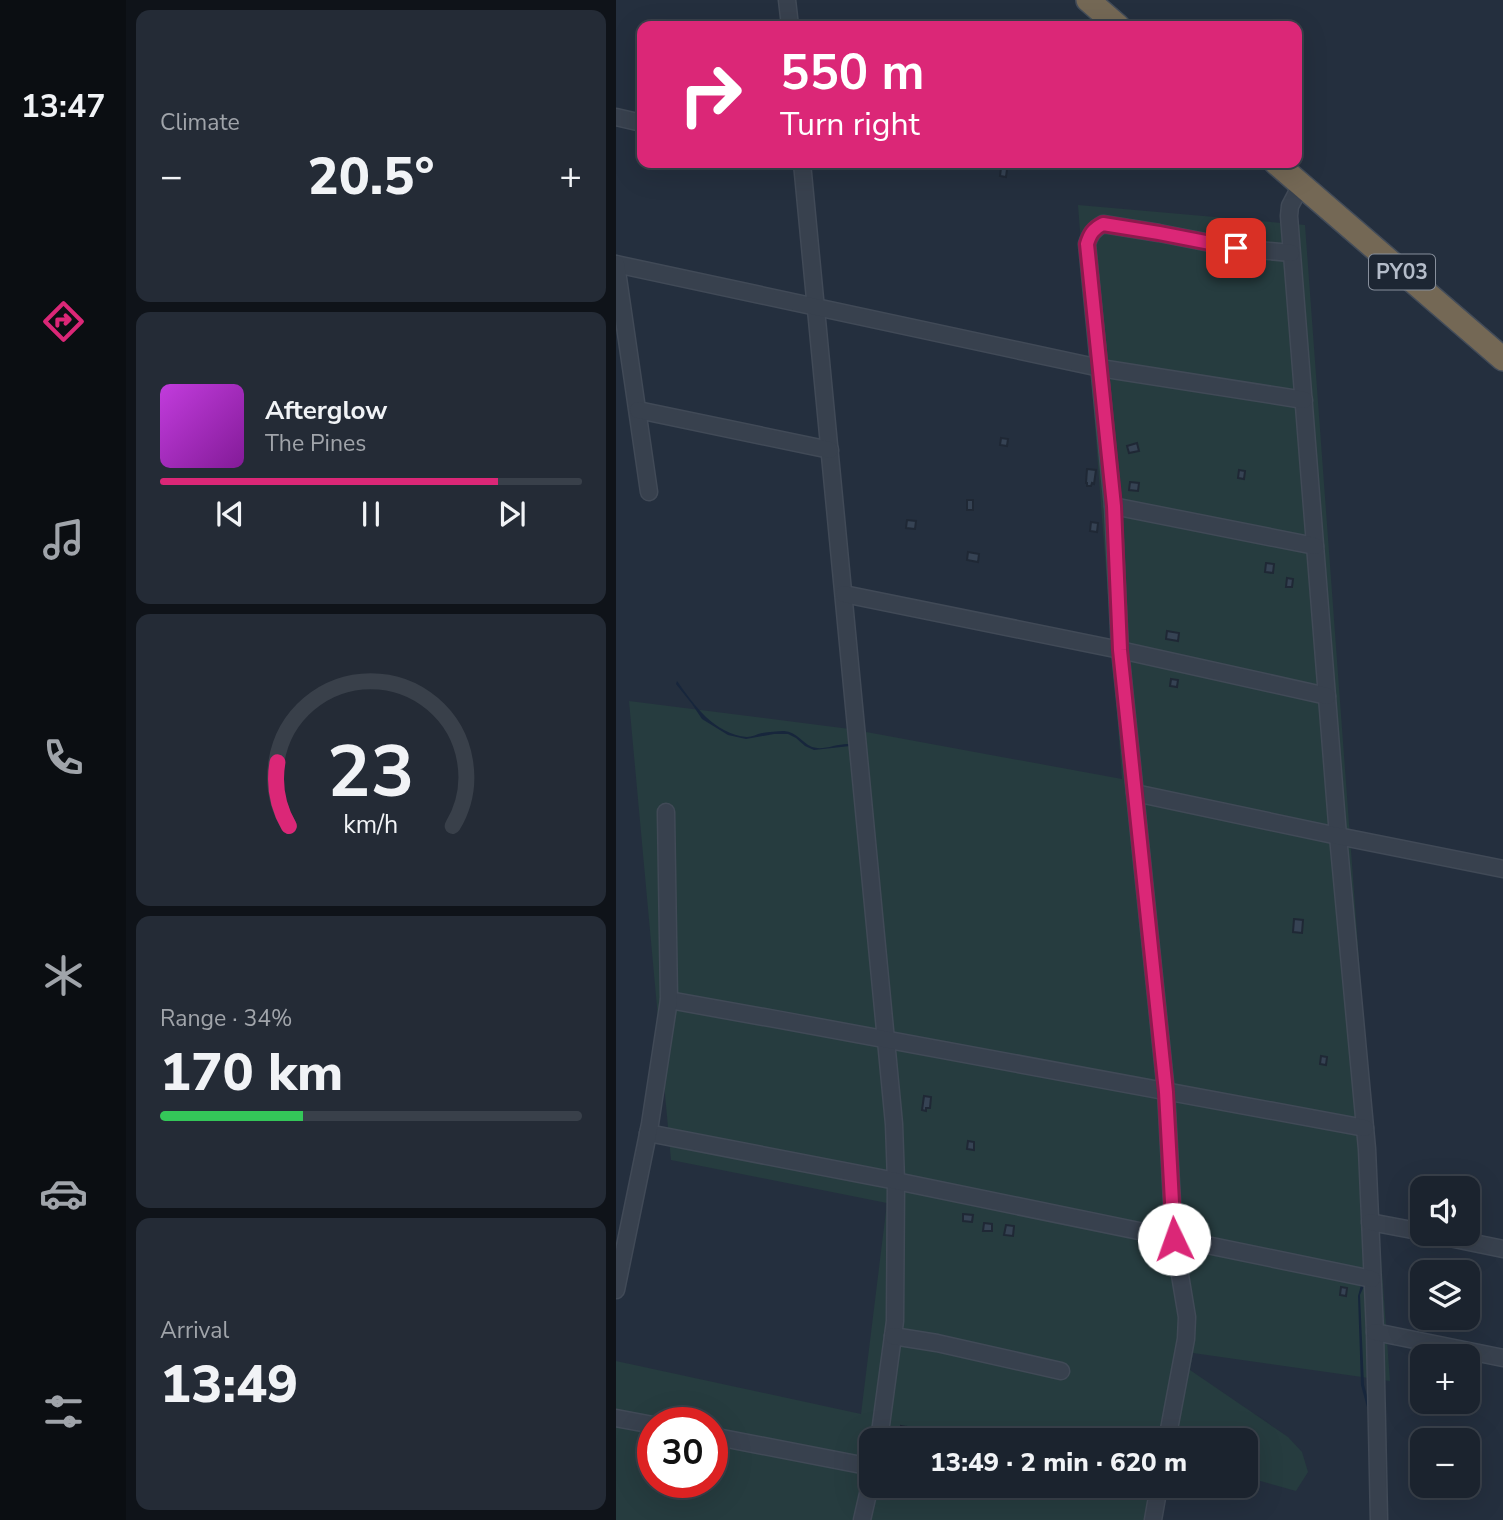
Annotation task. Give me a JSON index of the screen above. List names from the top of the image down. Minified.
{"streets":{"highway":["PY03"]},"page":{"tabs":"13:47","tile":["Climate",["Range · 34%","170 km"],["Arrival","13:49"]],"turn":["550 m","Turn right"],"heat":["−","20.5°","+"],"song":["Afterglow","The Pines"],"map_buttons":["+","−"],"limit":"30","trip":"13:49 · 2 min · 620 m","gauge":["23","km/h"]}}
